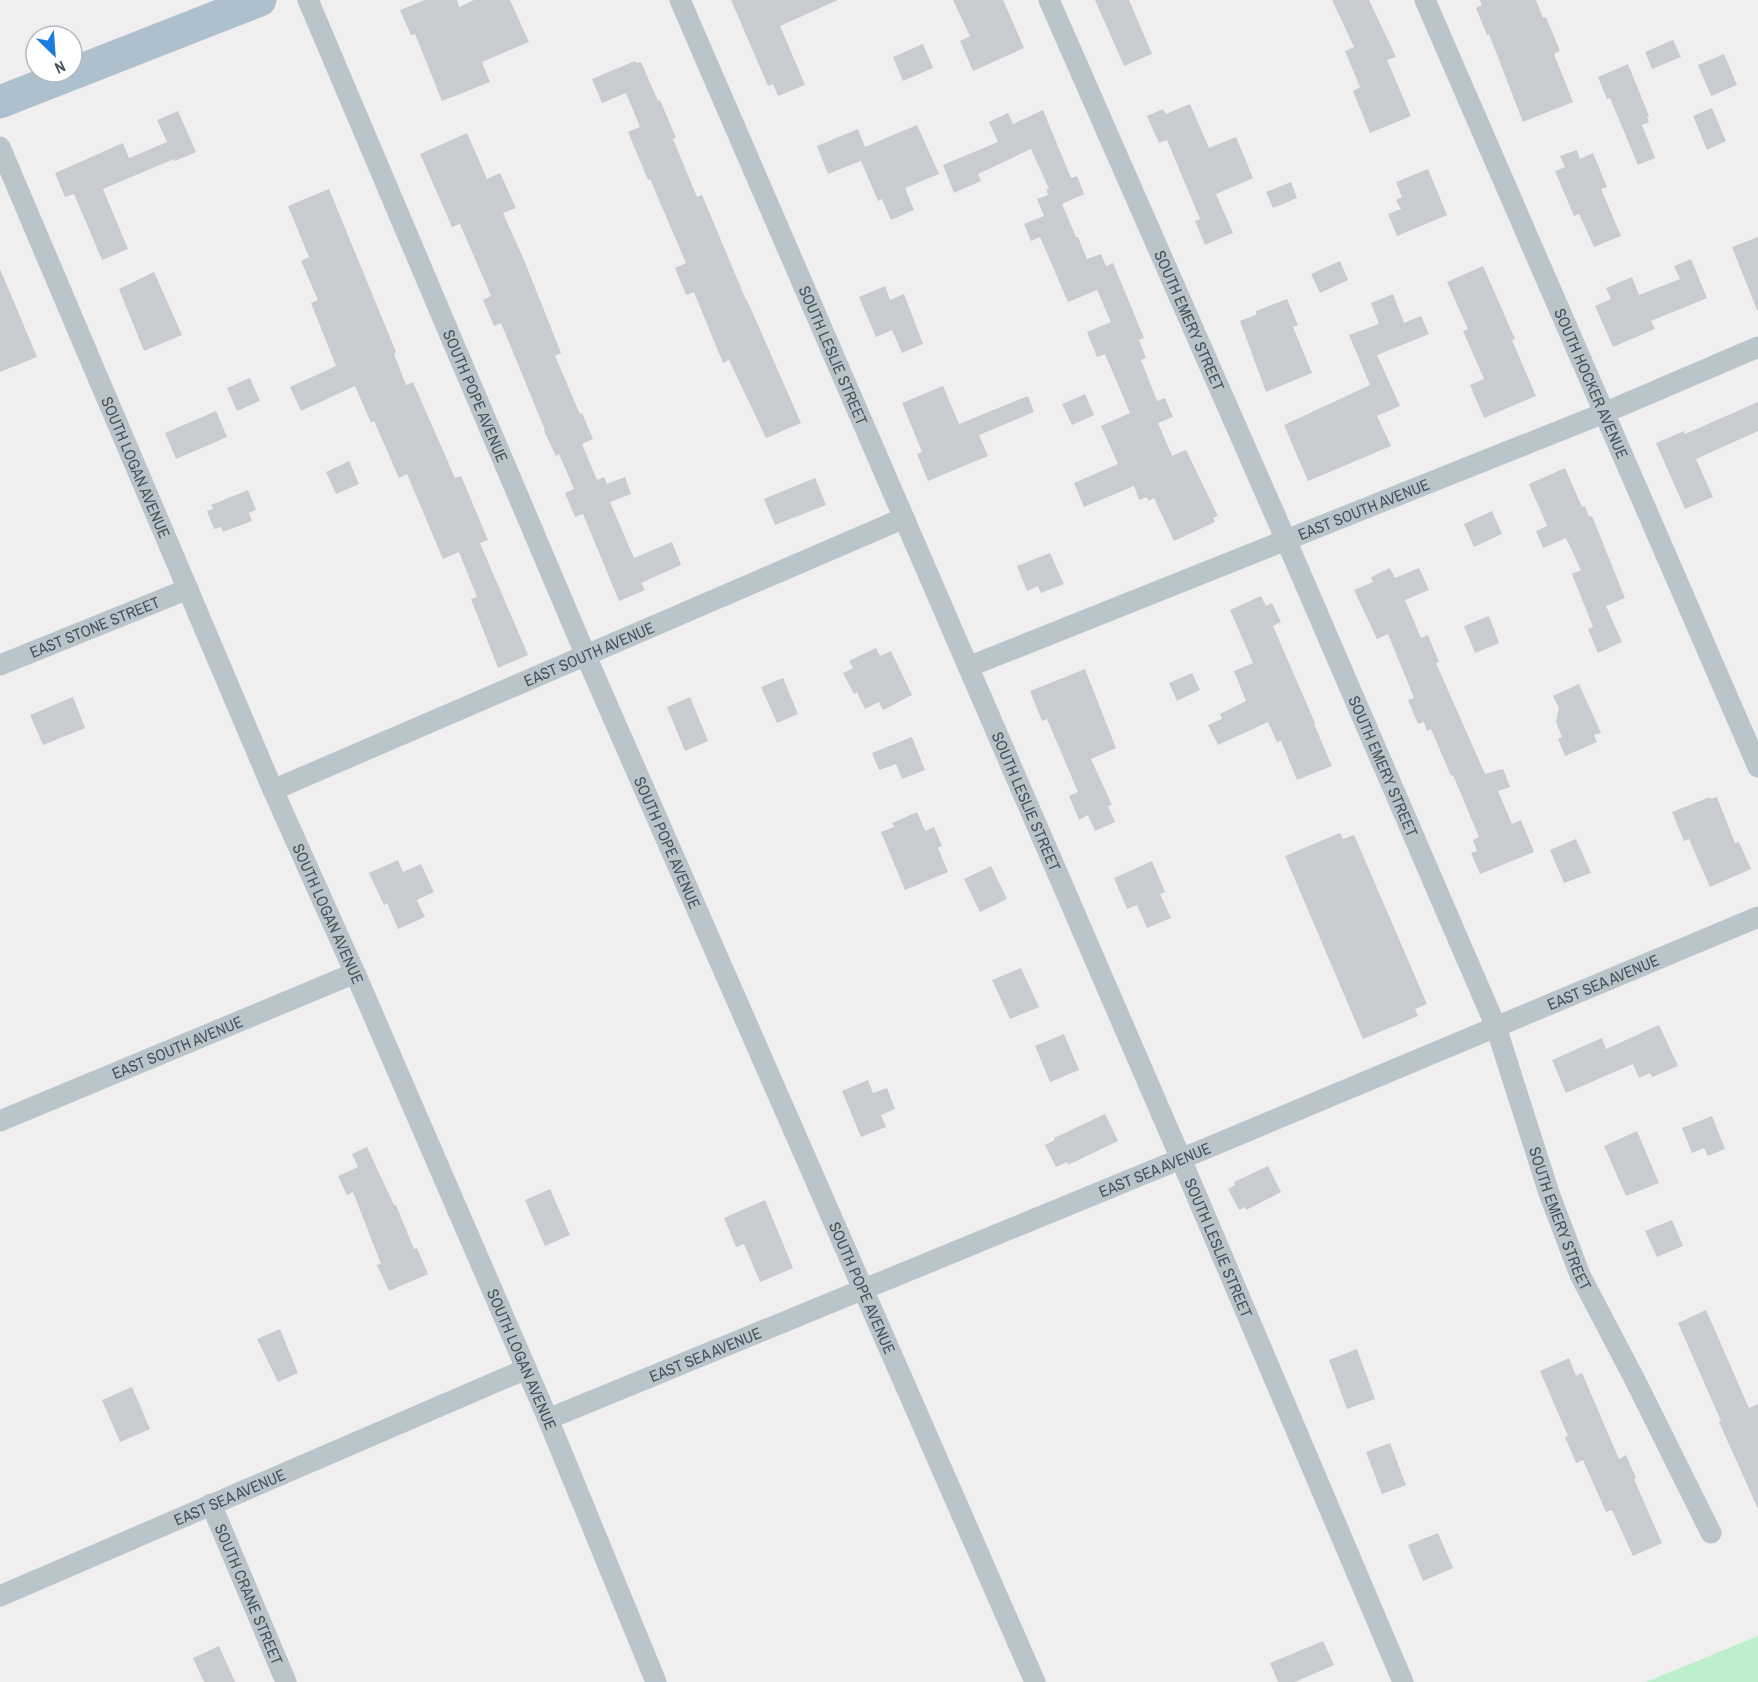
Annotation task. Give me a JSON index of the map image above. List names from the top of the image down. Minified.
{"streets":{"street":["SOUTH EMERY STREET","SOUTH LESLIE STREET","SOUTH HOCKER AVENUE","SOUTH POPE AVENUE","SOUTH LOGAN AVENUE","EAST SOUTH AVENUE","EAST STONE STREET","EAST SEA AVENUE","SOUTH CRANE STREET"]},"crossings":[["SOUTH EMERY STREET","EAST SOUTH AVENUE"],["SOUTH EMERY STREET","EAST SEA AVENUE"],["SOUTH LESLIE STREET","EAST SOUTH AVENUE"],["SOUTH LESLIE STREET","EAST SEA AVENUE"],["SOUTH HOCKER AVENUE","EAST SOUTH AVENUE"],["SOUTH POPE AVENUE","EAST SOUTH AVENUE"],["SOUTH POPE AVENUE","EAST SEA AVENUE"],["SOUTH LOGAN AVENUE","EAST SOUTH AVENUE"],["SOUTH LOGAN AVENUE","EAST STONE STREET"],["SOUTH LOGAN AVENUE","EAST SEA AVENUE"],["EAST SEA AVENUE","SOUTH CRANE STREET"]],"north":"bottom right"}
